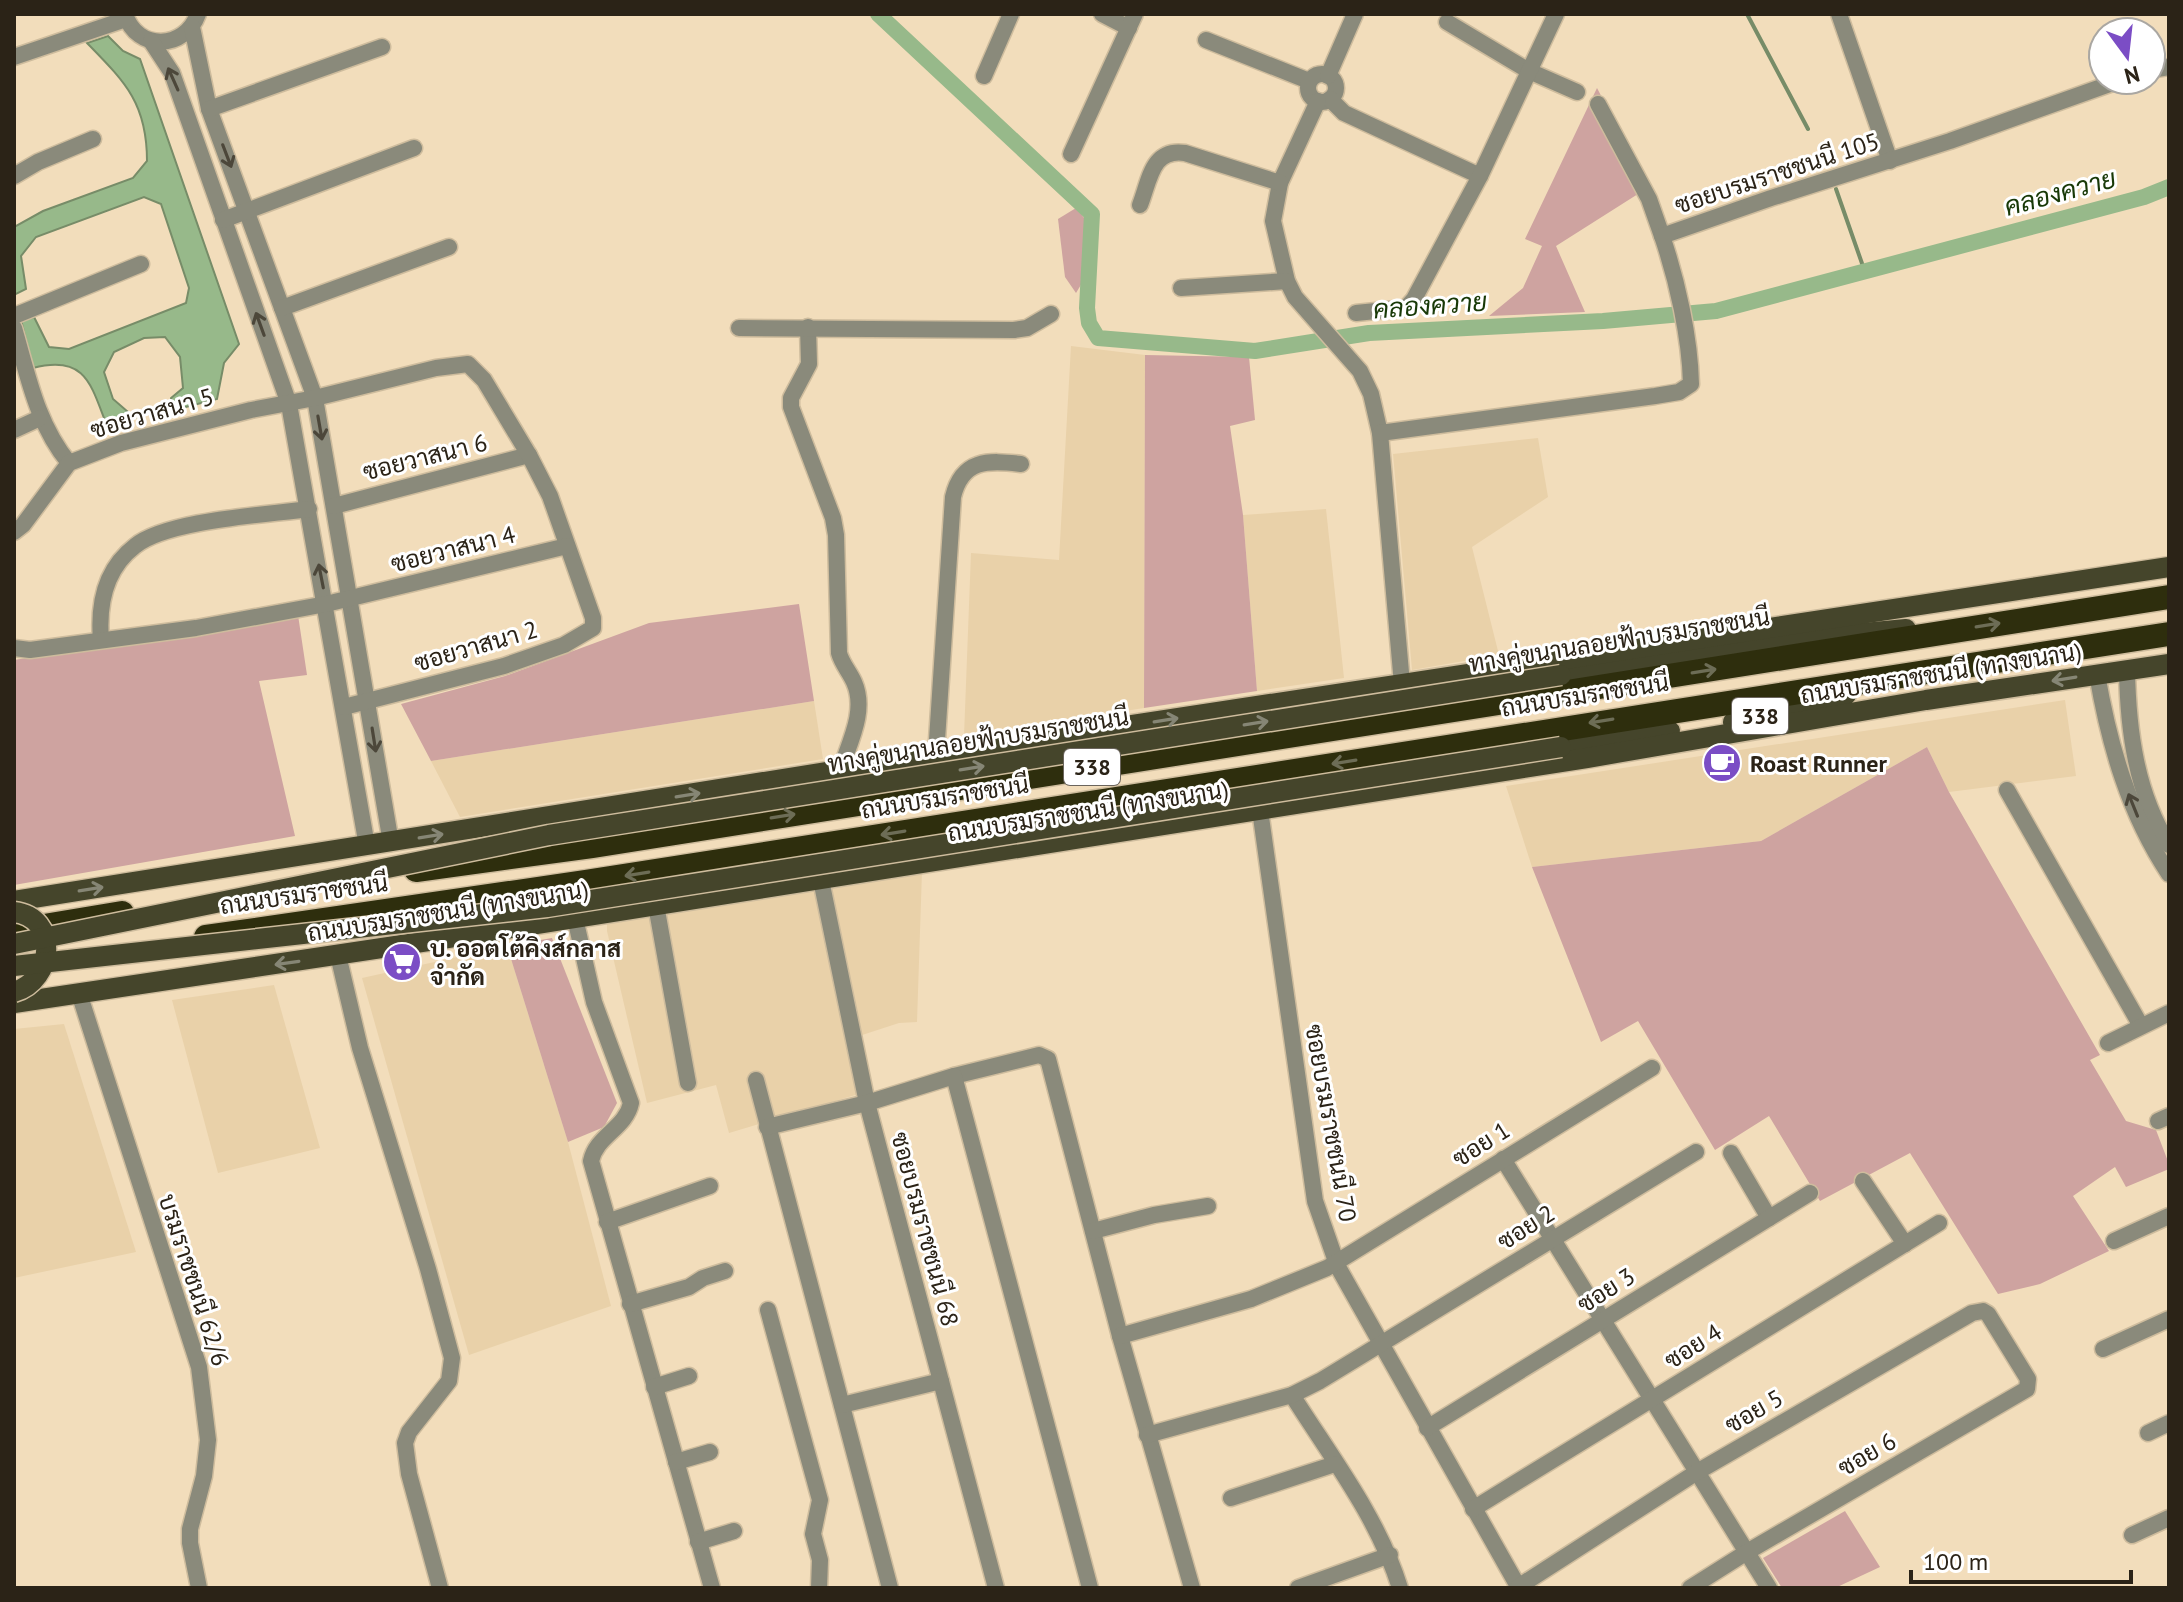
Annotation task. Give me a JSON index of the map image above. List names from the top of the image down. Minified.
{"streets":{"highway":["ถนนบรมราชชนนี","338"],"main road":["ทางคู่ขนานลอยฟ้าบรมราชชนนี","ถนนบรมราชชนนี (ทางขนาน)"],"street":["ซอยบรมราชชนนี 105","ซอยวาสนา 5","ซอยวาสนา 6","ซอยวาสนา 4","ซอยวาสนา 2","ซอยบรมราชชนนี 70","ซอย 1","ซอย 2","ซอยบรมราชชนนี 68","บรมราชชนนี 62/6","ซอย 3","ซอย 4","ซอย 5","ซอย 6"]},"crossings":[["ซอยวาสนา 5","ซอยวาสนา 6"],["ซอยวาสนา 4","ซอยวาสนา 2"],["ทางคู่ขนานลอยฟ้าบรมราชชนนี","ถนนบรมราชชนนี"],["ถนนบรมราชชนนี (ทางขนาน)","ซอยบรมราชชนนี 70"],["ถนนบรมราชชนนี (ทางขนาน)","ซอยบรมราชชนนี 68"],["ถนนบรมราชชนนี (ทางขนาน)","บรมราชชนนี 62/6"],["ถนนบรมราชชนนี","338"],["ซอยบรมราชชนนี 70","ซอย 1"],["ซอยบรมราชชนนี 70","ซอย 2"],["ซอยบรมราชชนนี 70","ซอย 3"],["ซอยบรมราชชนนี 70","ซอย 4"],["ซอยบรมราชชนนี 70","ซอย 5"],["ซอย 5","ซอย 6"]],"water":["คลองควาย"],"places":{"cafe":["Roast Runner"],"supermarket":["บ. ออตโต้คิงส์กลาส จำกัด"]},"scale_bar":"100 m","north":"bottom"}
